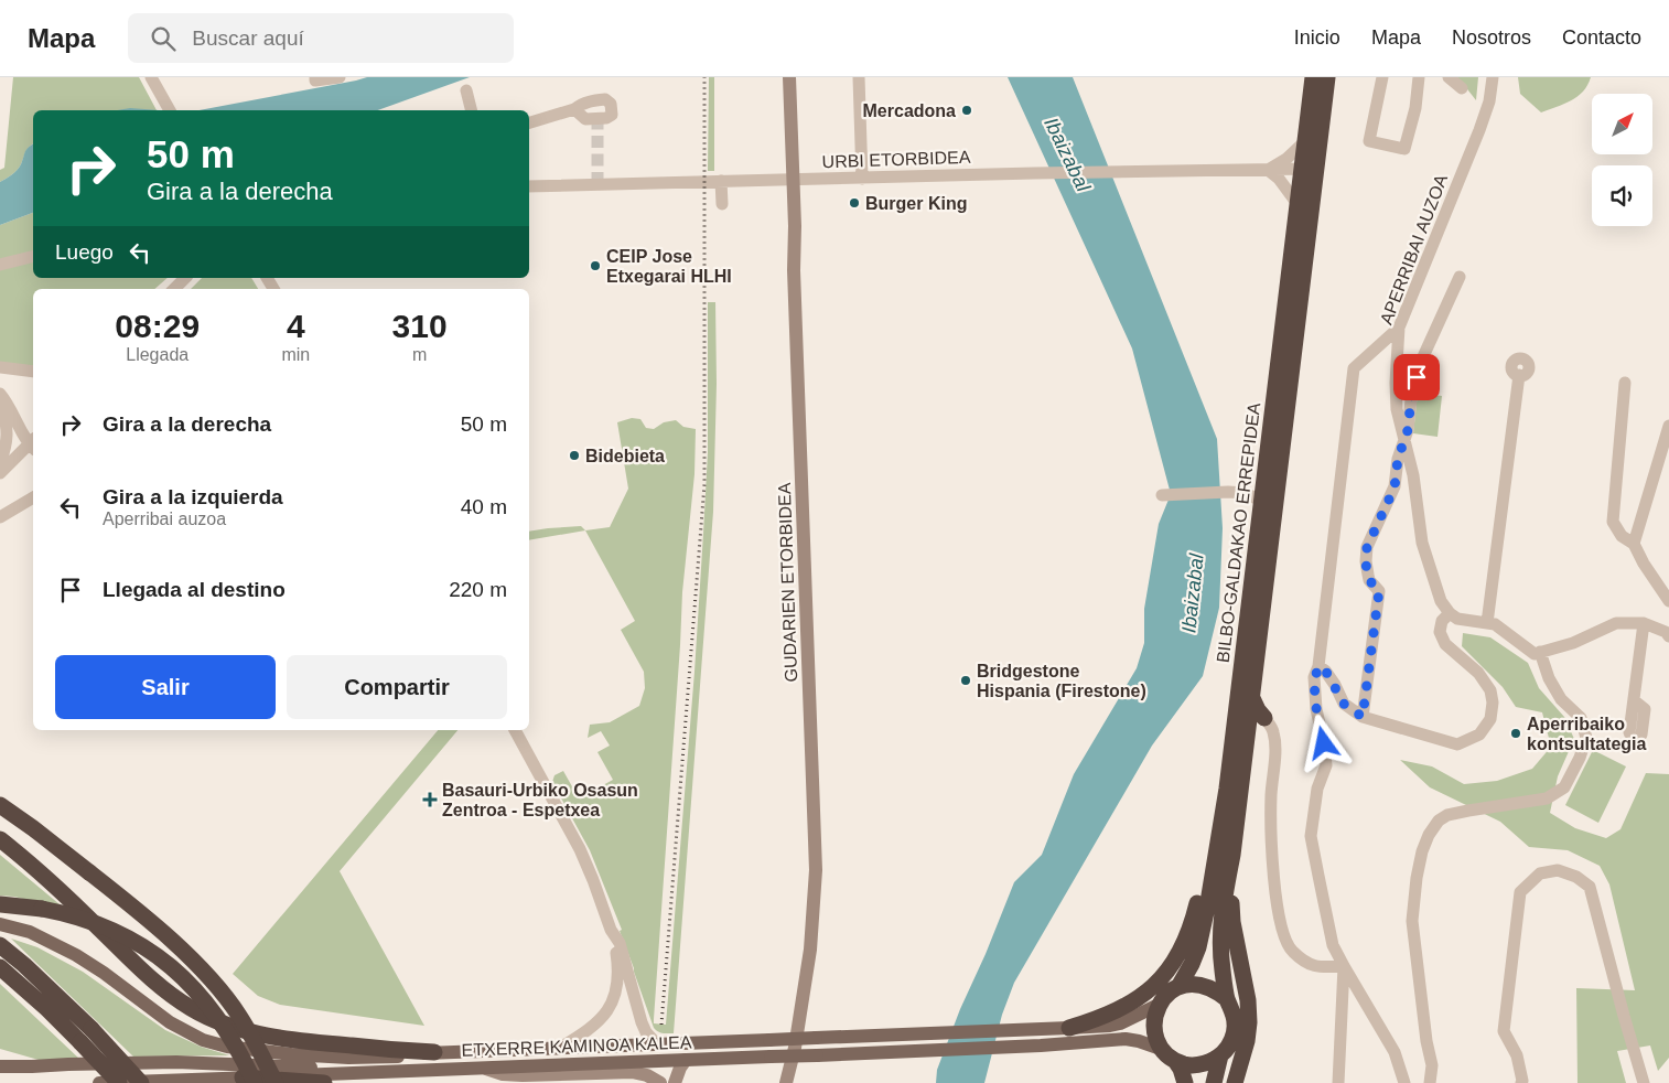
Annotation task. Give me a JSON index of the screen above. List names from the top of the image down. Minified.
{"streets":{"highway":["BILBO-GALDAKAO ERREPIDEA"],"main road":["ETXERRE KAMINOA KALEA"],"street":["URBI ETORBIDEA","APERRIBAI AUZOA","GUDARIEN ETORBIDEA"]},"crossings":[["URBI ETORBIDEA","BILBO-GALDAKAO ERREPIDEA"],["URBI ETORBIDEA","GUDARIEN ETORBIDEA"],["BILBO-GALDAKAO ERREPIDEA","ETXERRE KAMINOA KALEA"]],"water":["Ibaizabal"],"places":{"other":["Mercadona","Burger King","CEIP Jose Etxegarai HLHI","Bidebieta","Bridgestone Hispania (Firestone)","Aperribaiko kontsultategia"],"health":["Basauri-Urbiko Osasun Zentroa - Espetxea"]},"north":"top right","page":{"header":"Mapa","search":"Buscar aquí","nav":["Inicio","Mapa","Nosotros","Contacto"],"turn":["50 m","Gira a la derecha"],"then":"Luego","eta":["08:29","Llegada","4","min","310","m"],"list":[{"name":"Gira a la derecha","value":"50 m"},{"name":"Gira a la izquierda","note":"Aperribai auzoa","value":"40 m"},{"name":"Llegada al destino","value":"220 m"}],"buttons":["Salir","Compartir"]}}
